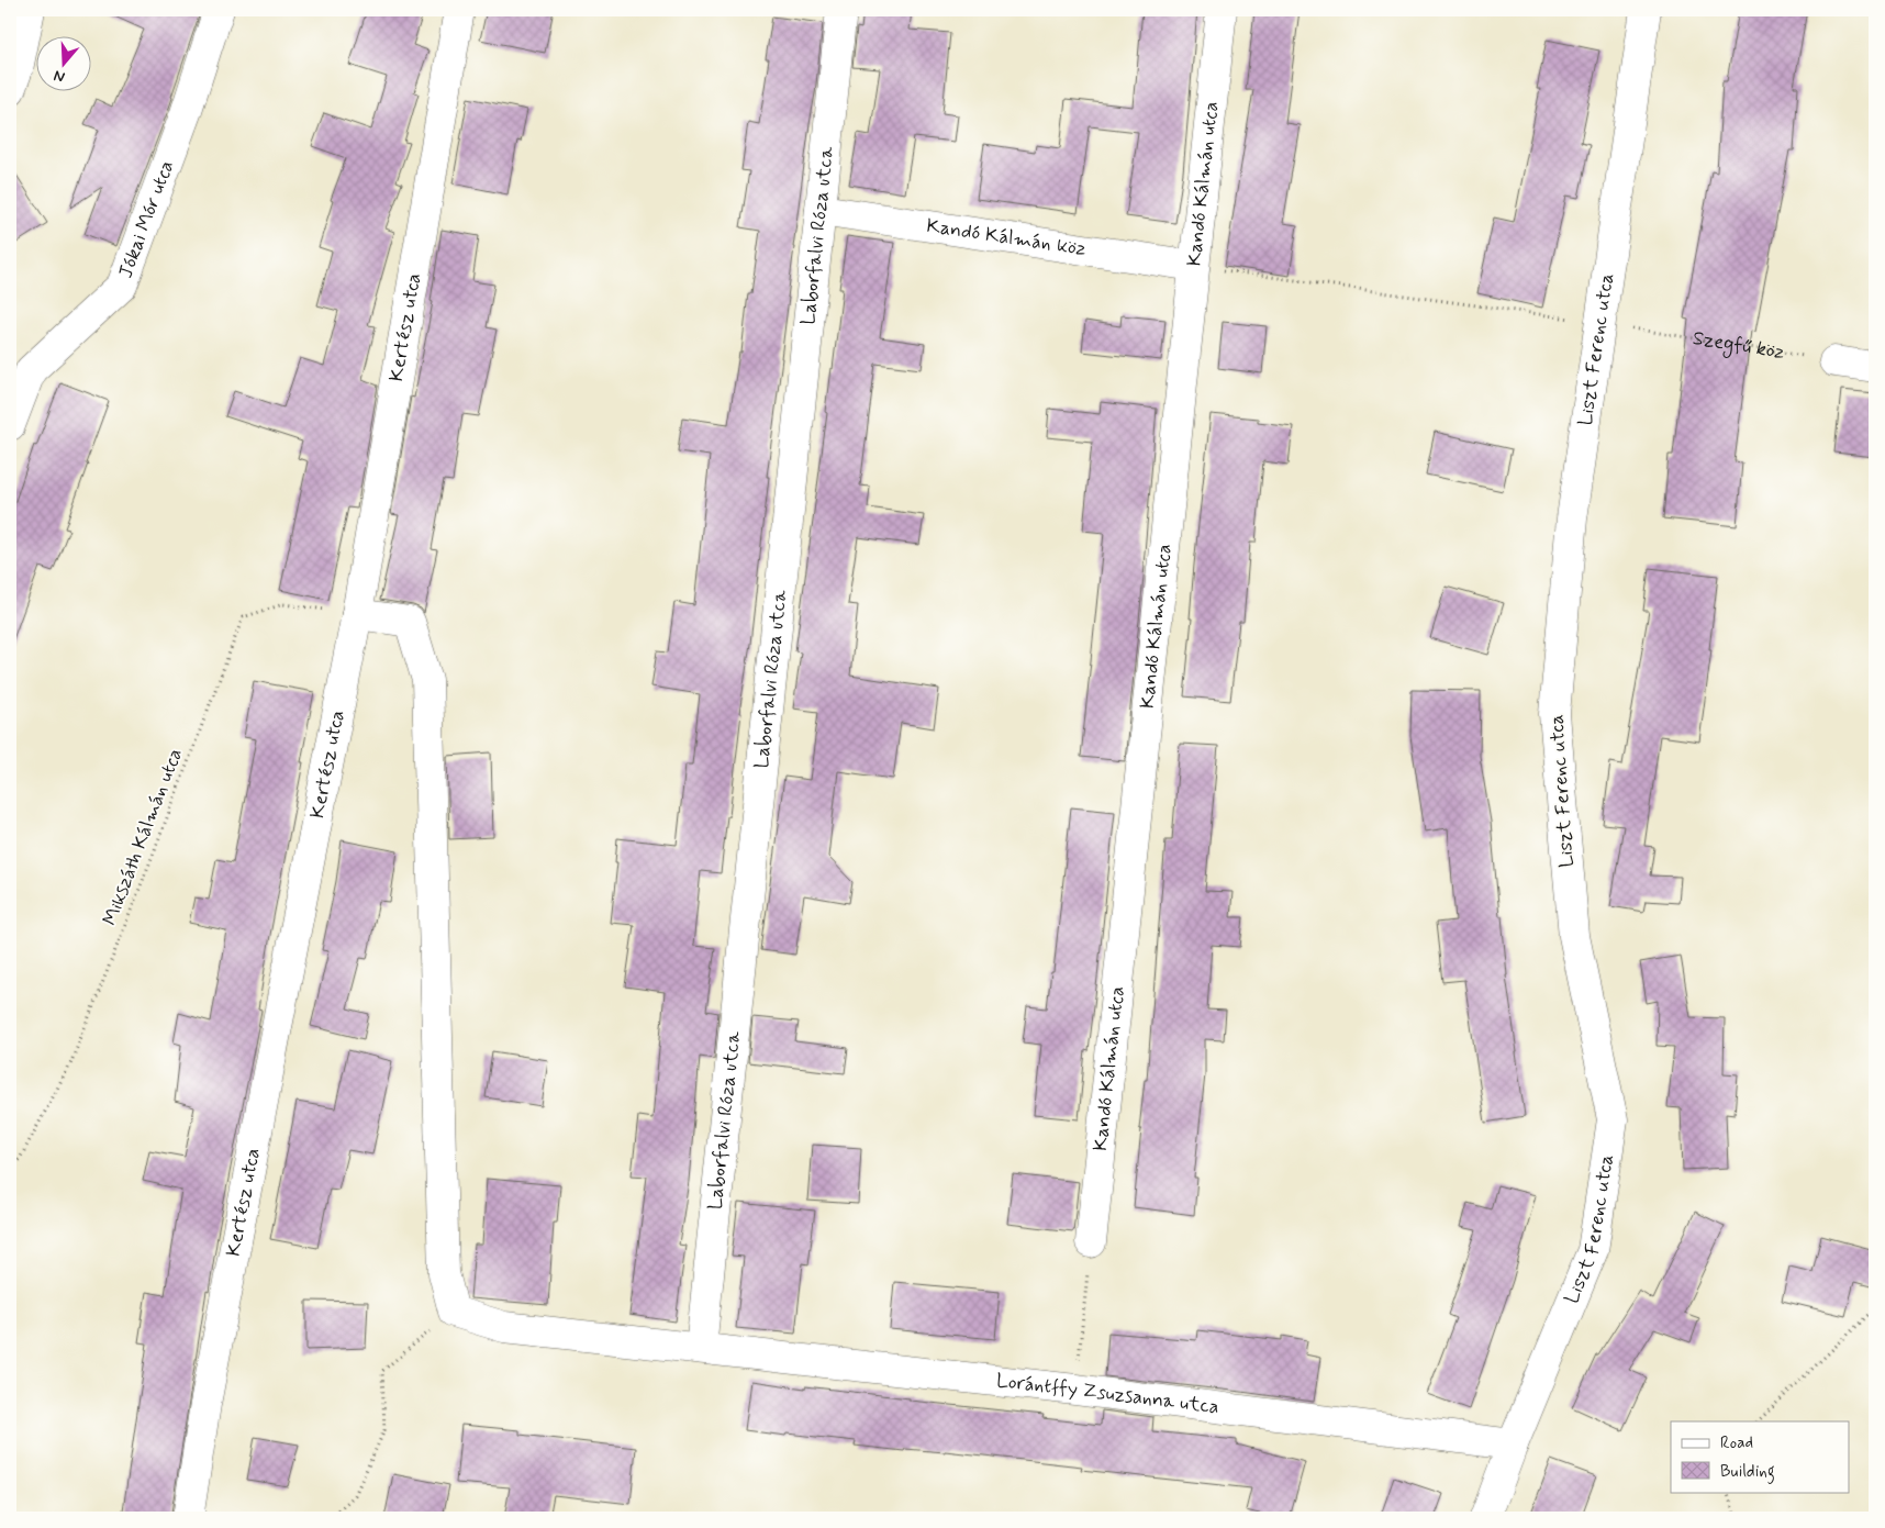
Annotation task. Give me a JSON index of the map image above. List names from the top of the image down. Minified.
{"streets":{"street":["Kandó Kálmán utca","Jókai Mór utca","Laborfalvi Róza utca","Kandó Kálmán köz","Kertész utca","Liszt Ferenc utca","Lorántffy Zsuzsanna utca"],"path":["Szegfű köz","Mikszáth Kálmán utca"]},"crossings":[["Kandó Kálmán utca","Kandó Kálmán köz"],["Kandó Kálmán utca","Szegfű köz"],["Laborfalvi Róza utca","Kandó Kálmán köz"],["Laborfalvi Róza utca","Lorántffy Zsuzsanna utca"],["Kandó Kálmán köz","Szegfű köz"],["Kertész utca","Mikszáth Kálmán utca"],["Szegfű köz","Liszt Ferenc utca"],["Liszt Ferenc utca","Lorántffy Zsuzsanna utca"]],"legend":["Road","Building"],"north":"bottom"}
